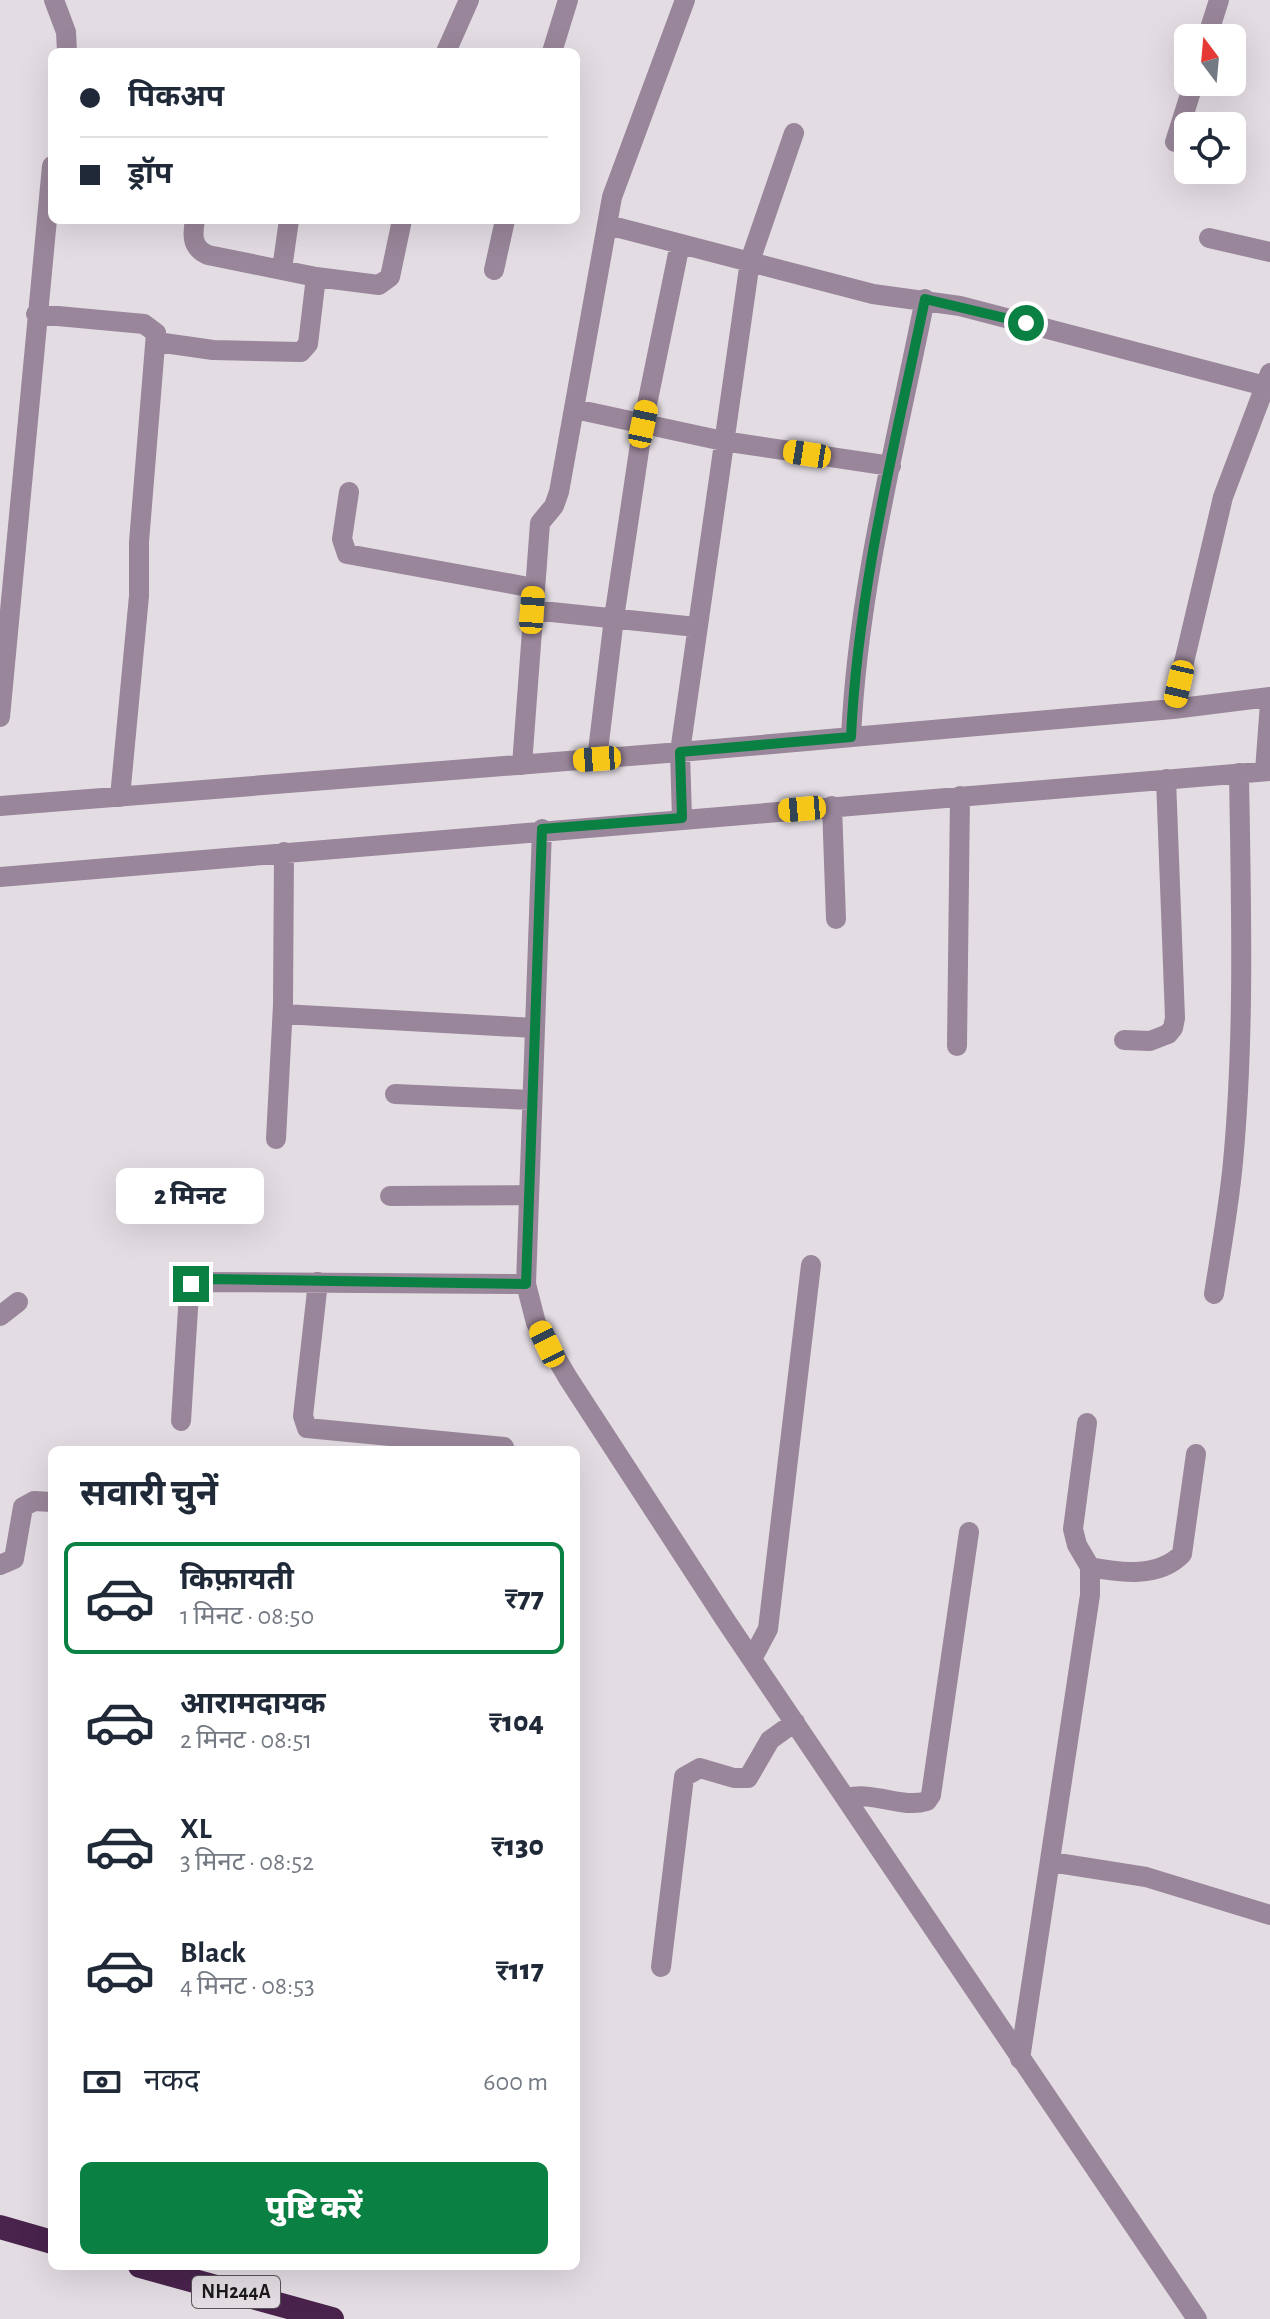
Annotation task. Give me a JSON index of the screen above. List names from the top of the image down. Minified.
{"streets":{"highway":["NH244A"]},"north":"top","page":{"banner":["पिकअप","ड्रॉप"],"bubble":"2 मिनट","heading":"सवारी चुनें","list":[{"name":"किफ़ायती","note":"1 मिनट · 08:50","value":"₹77"},{"name":"आरामदायक","note":"2 मिनट · 08:51","value":"₹104"},{"name":"XL","note":"3 मिनट · 08:52","value":"₹130"},{"name":"Black","note":"4 मिनट · 08:53","value":"₹117"}],"pay":["नकद","600 m"],"buttons":"पुष्टि करें"}}
